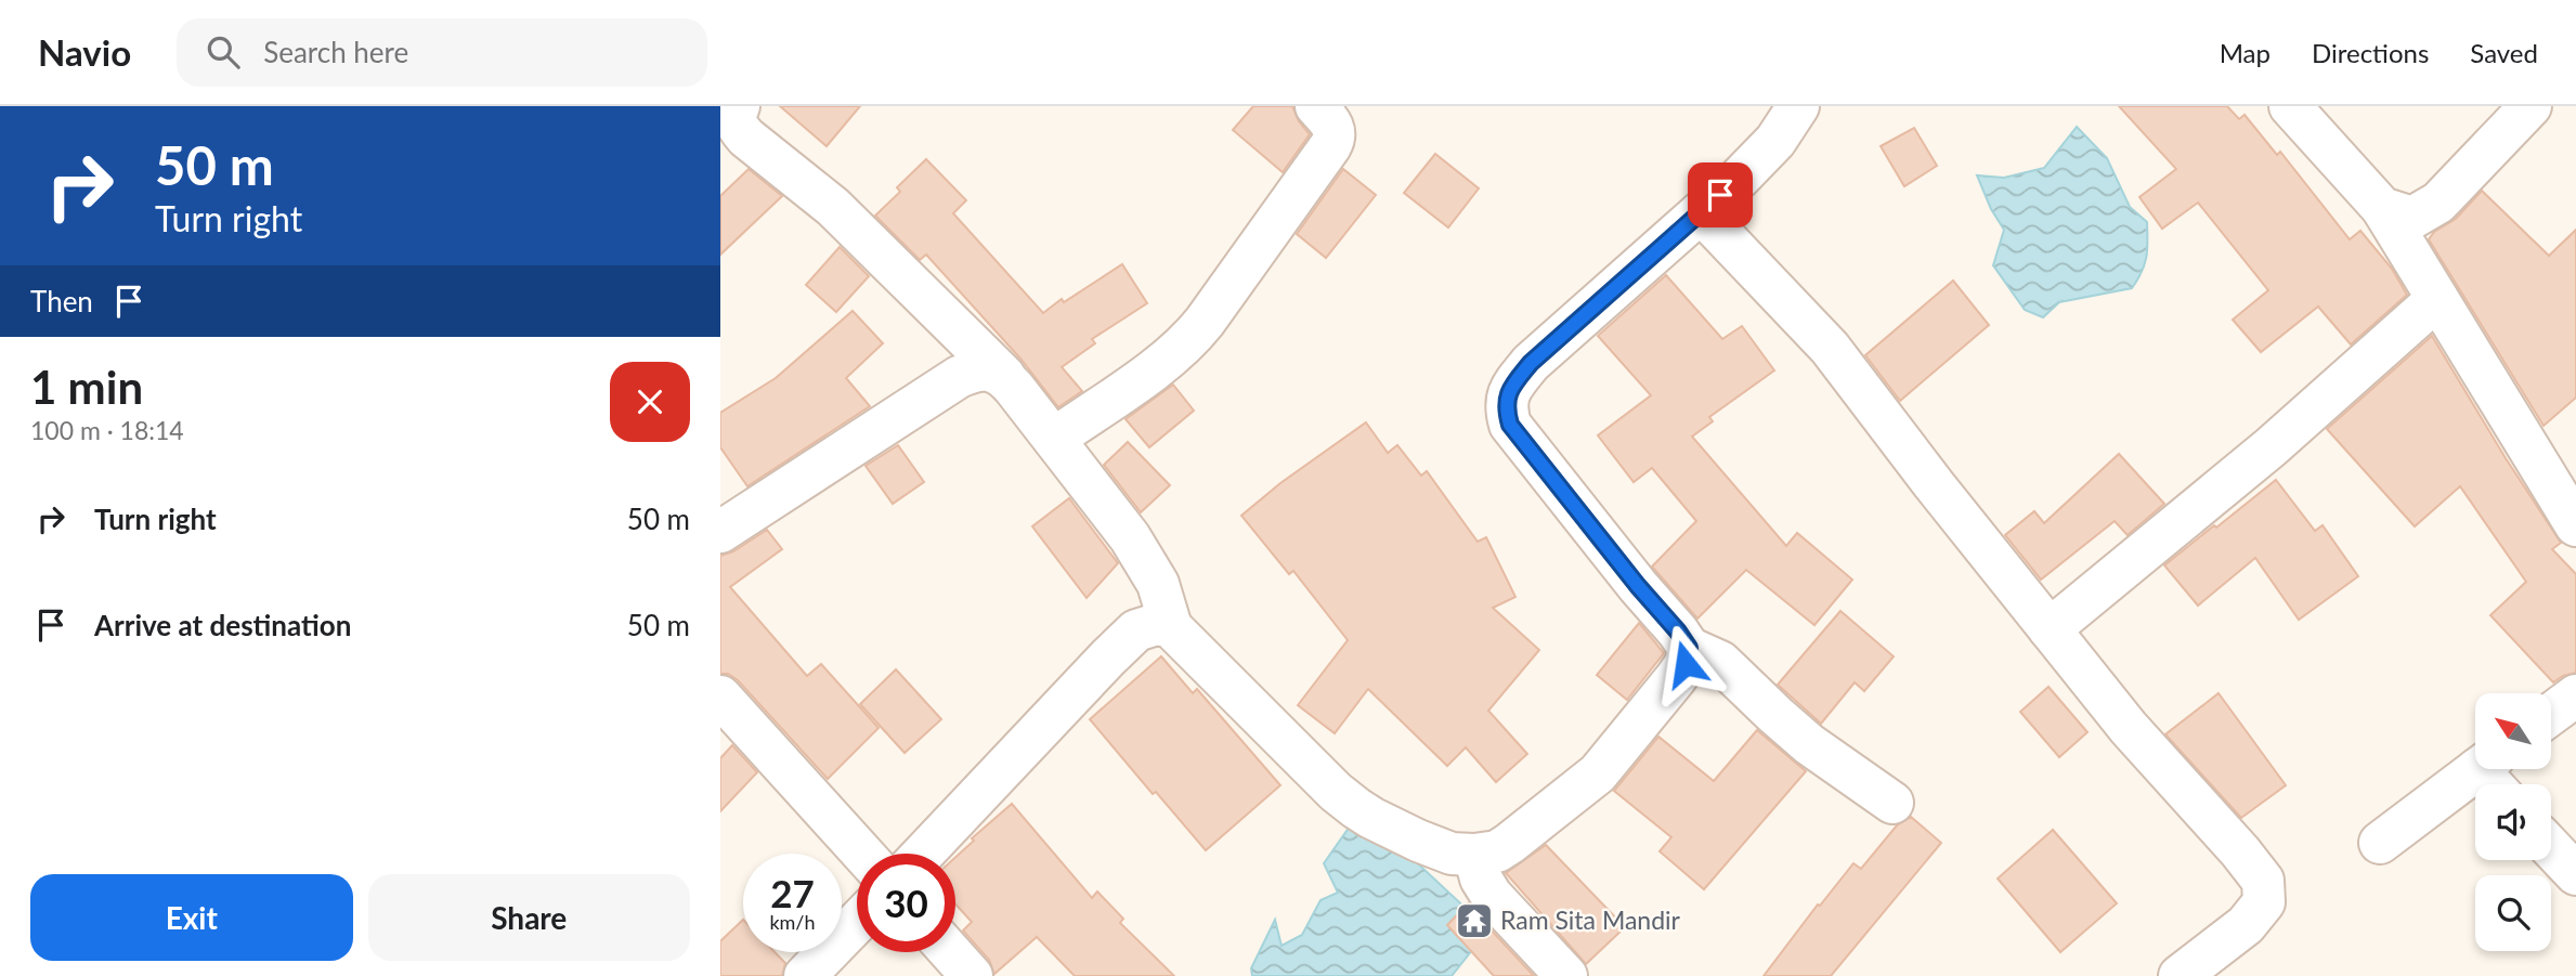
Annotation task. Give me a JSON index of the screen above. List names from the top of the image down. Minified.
{"places":{"temple":["Ram Sita Mandir"]},"north":"top left","page":{"header":"Navio","search":"Search here","nav":["Map","Directions","Saved"],"turn":["50 m","Turn right"],"then":"Then","heading":["1 min","100 m · 18:14"],"list":[{"name":"Turn right","value":"50 m"},{"name":"Arrive at destination","value":"50 m"}],"speed":"27 km/h","limit":"30","buttons":["Exit","Share"]}}
